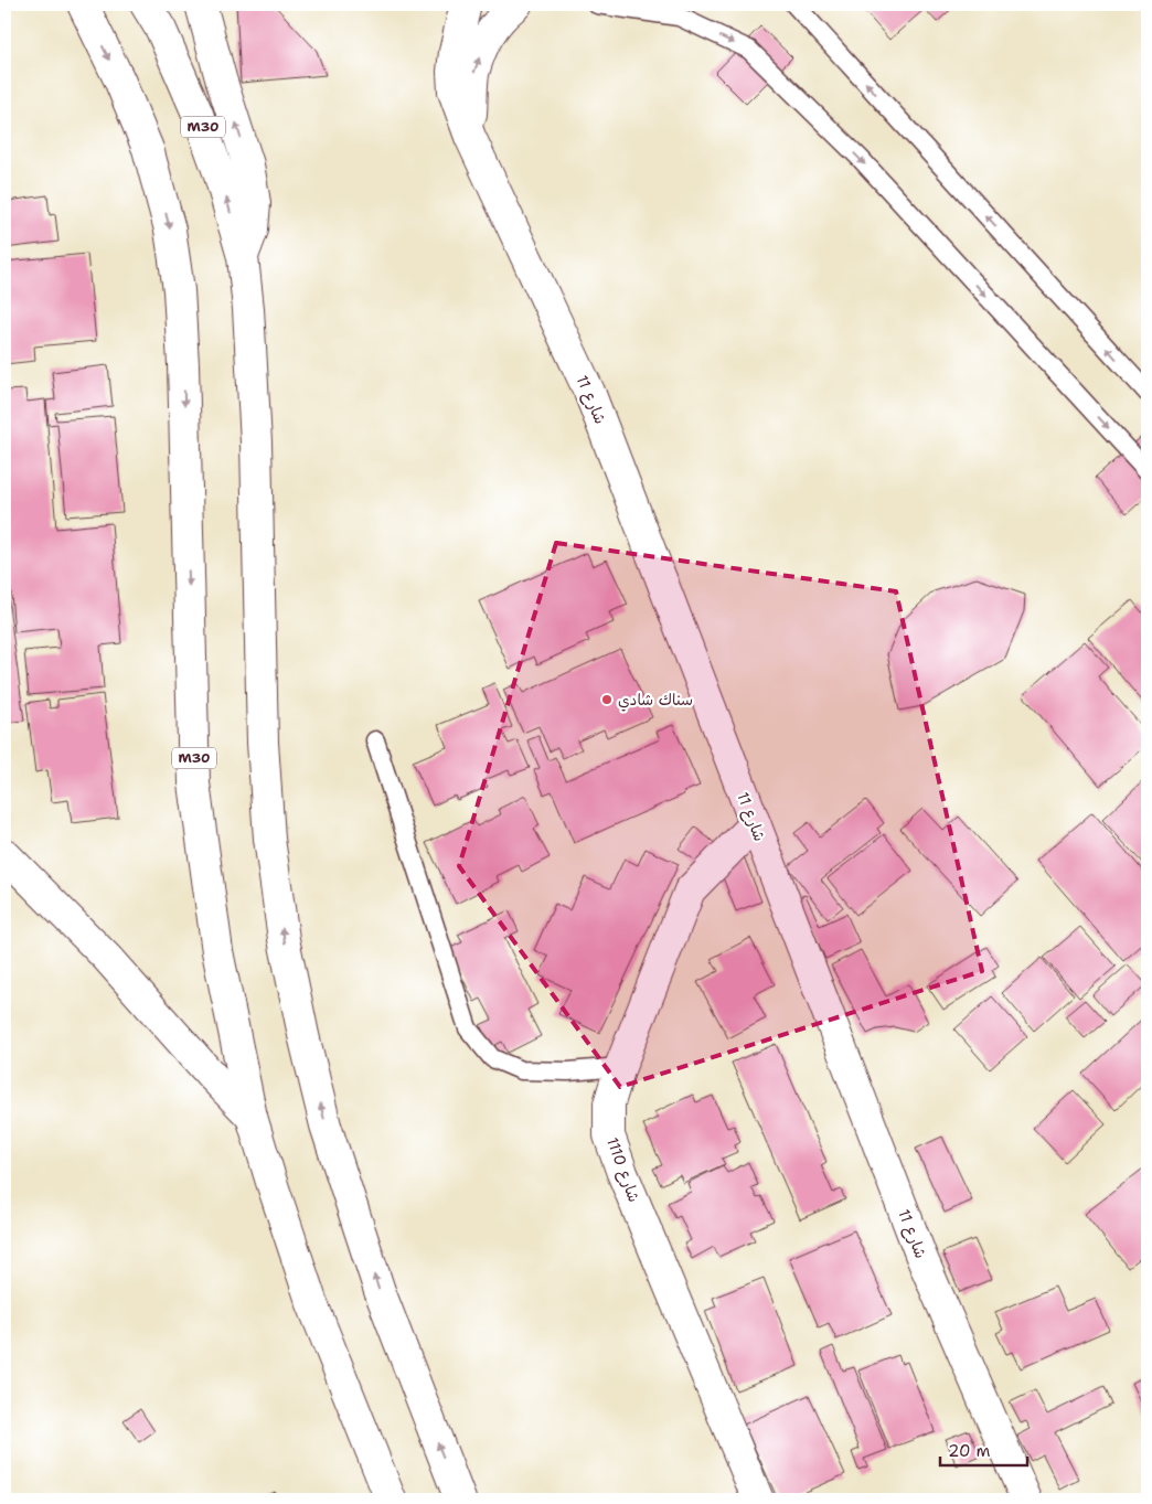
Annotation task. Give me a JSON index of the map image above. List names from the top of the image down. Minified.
{"streets":{"main road":["M30","شارع 11","شارع 1110"]},"crossings":[["شارع 11","شارع 1110"]],"places":["سناك شادي"],"scale_bar":"20 m"}
